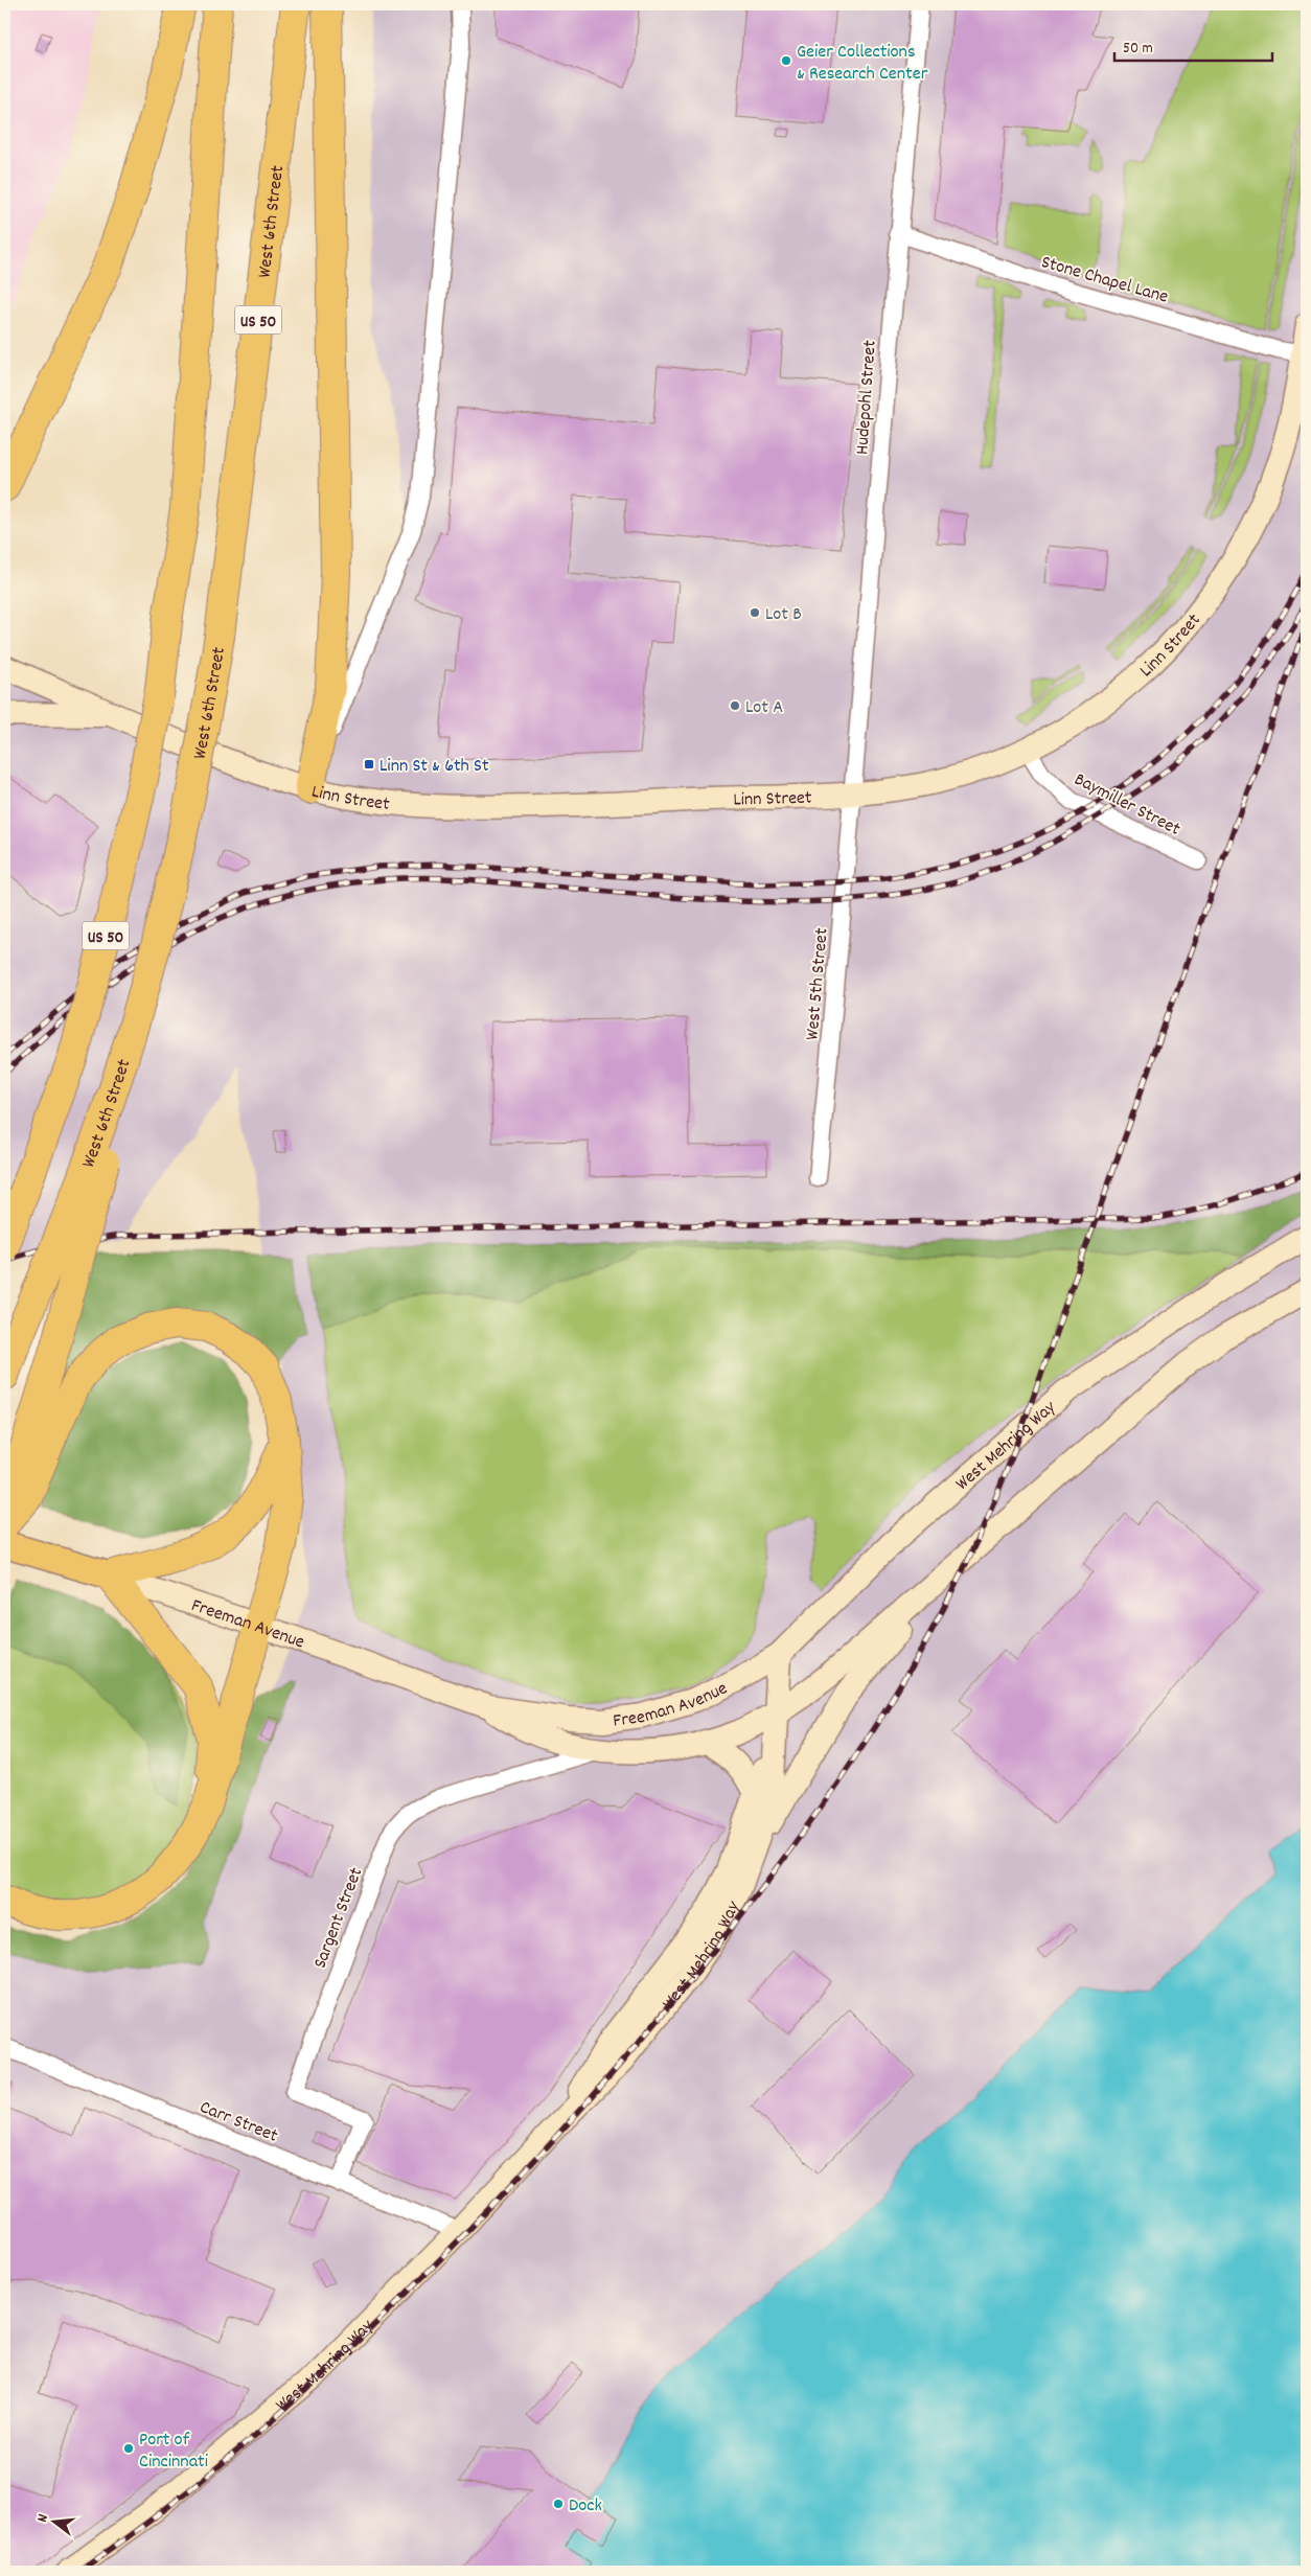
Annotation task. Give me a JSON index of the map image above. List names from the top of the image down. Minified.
{"streets":{"highway":["West 6th Street","US 50"],"main road":["Linn Street","West Mehring Way","Freeman Avenue"],"street":["Stone Chapel Lane","Hudepohl Street","Baymiller Street","West 5th Street","Sargent Street","Carr Street"]},"crossings":[["Stone Chapel Lane","Hudepohl Street"],["Stone Chapel Lane","Linn Street"],["Hudepohl Street","Linn Street"],["Hudepohl Street","West 5th Street"],["Linn Street","Baymiller Street"],["Linn Street","West 5th Street"],["West Mehring Way","Freeman Avenue"],["West Mehring Way","Carr Street"],["Freeman Avenue","Sargent Street"],["Sargent Street","Carr Street"]],"places":{"other":["Geier Collections & Research Center","Lot B","Lot A","Port of Cincinnati","Dock"],"transit":["Linn St & 6th St"]},"scale_bar":"50 m","north":"left"}
